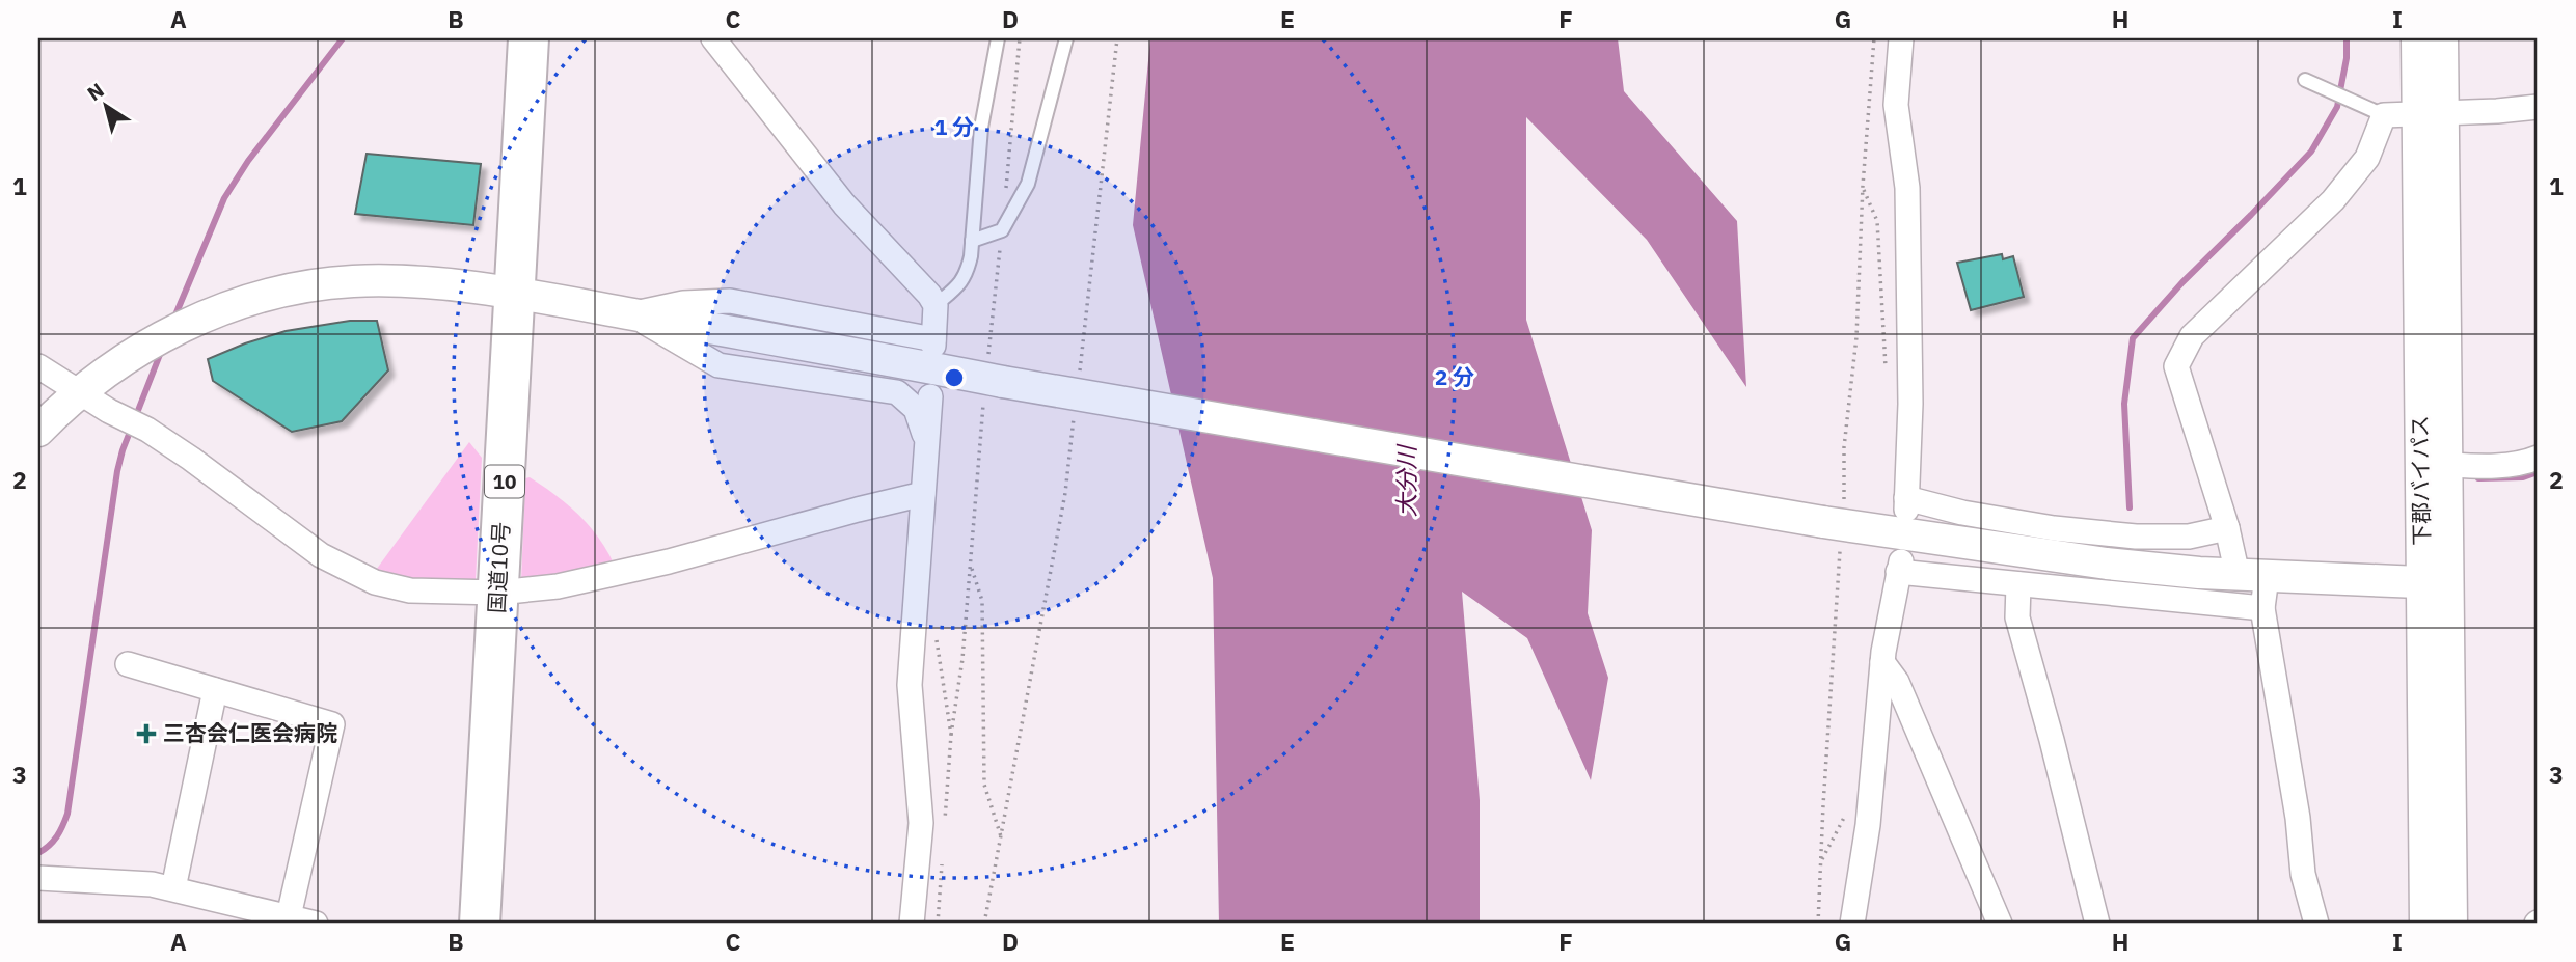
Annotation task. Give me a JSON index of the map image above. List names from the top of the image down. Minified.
{"streets":{"highway":["10","国道10号"]},"water":["大分川"],"places":{"health":["三杏会仁医会病院"]},"north":"top left","grid":{"columns":["A","B","C","D","E","F","G","H","I"],"rows":["1","2","3"]},"rings":["1 分","2 分"]}
